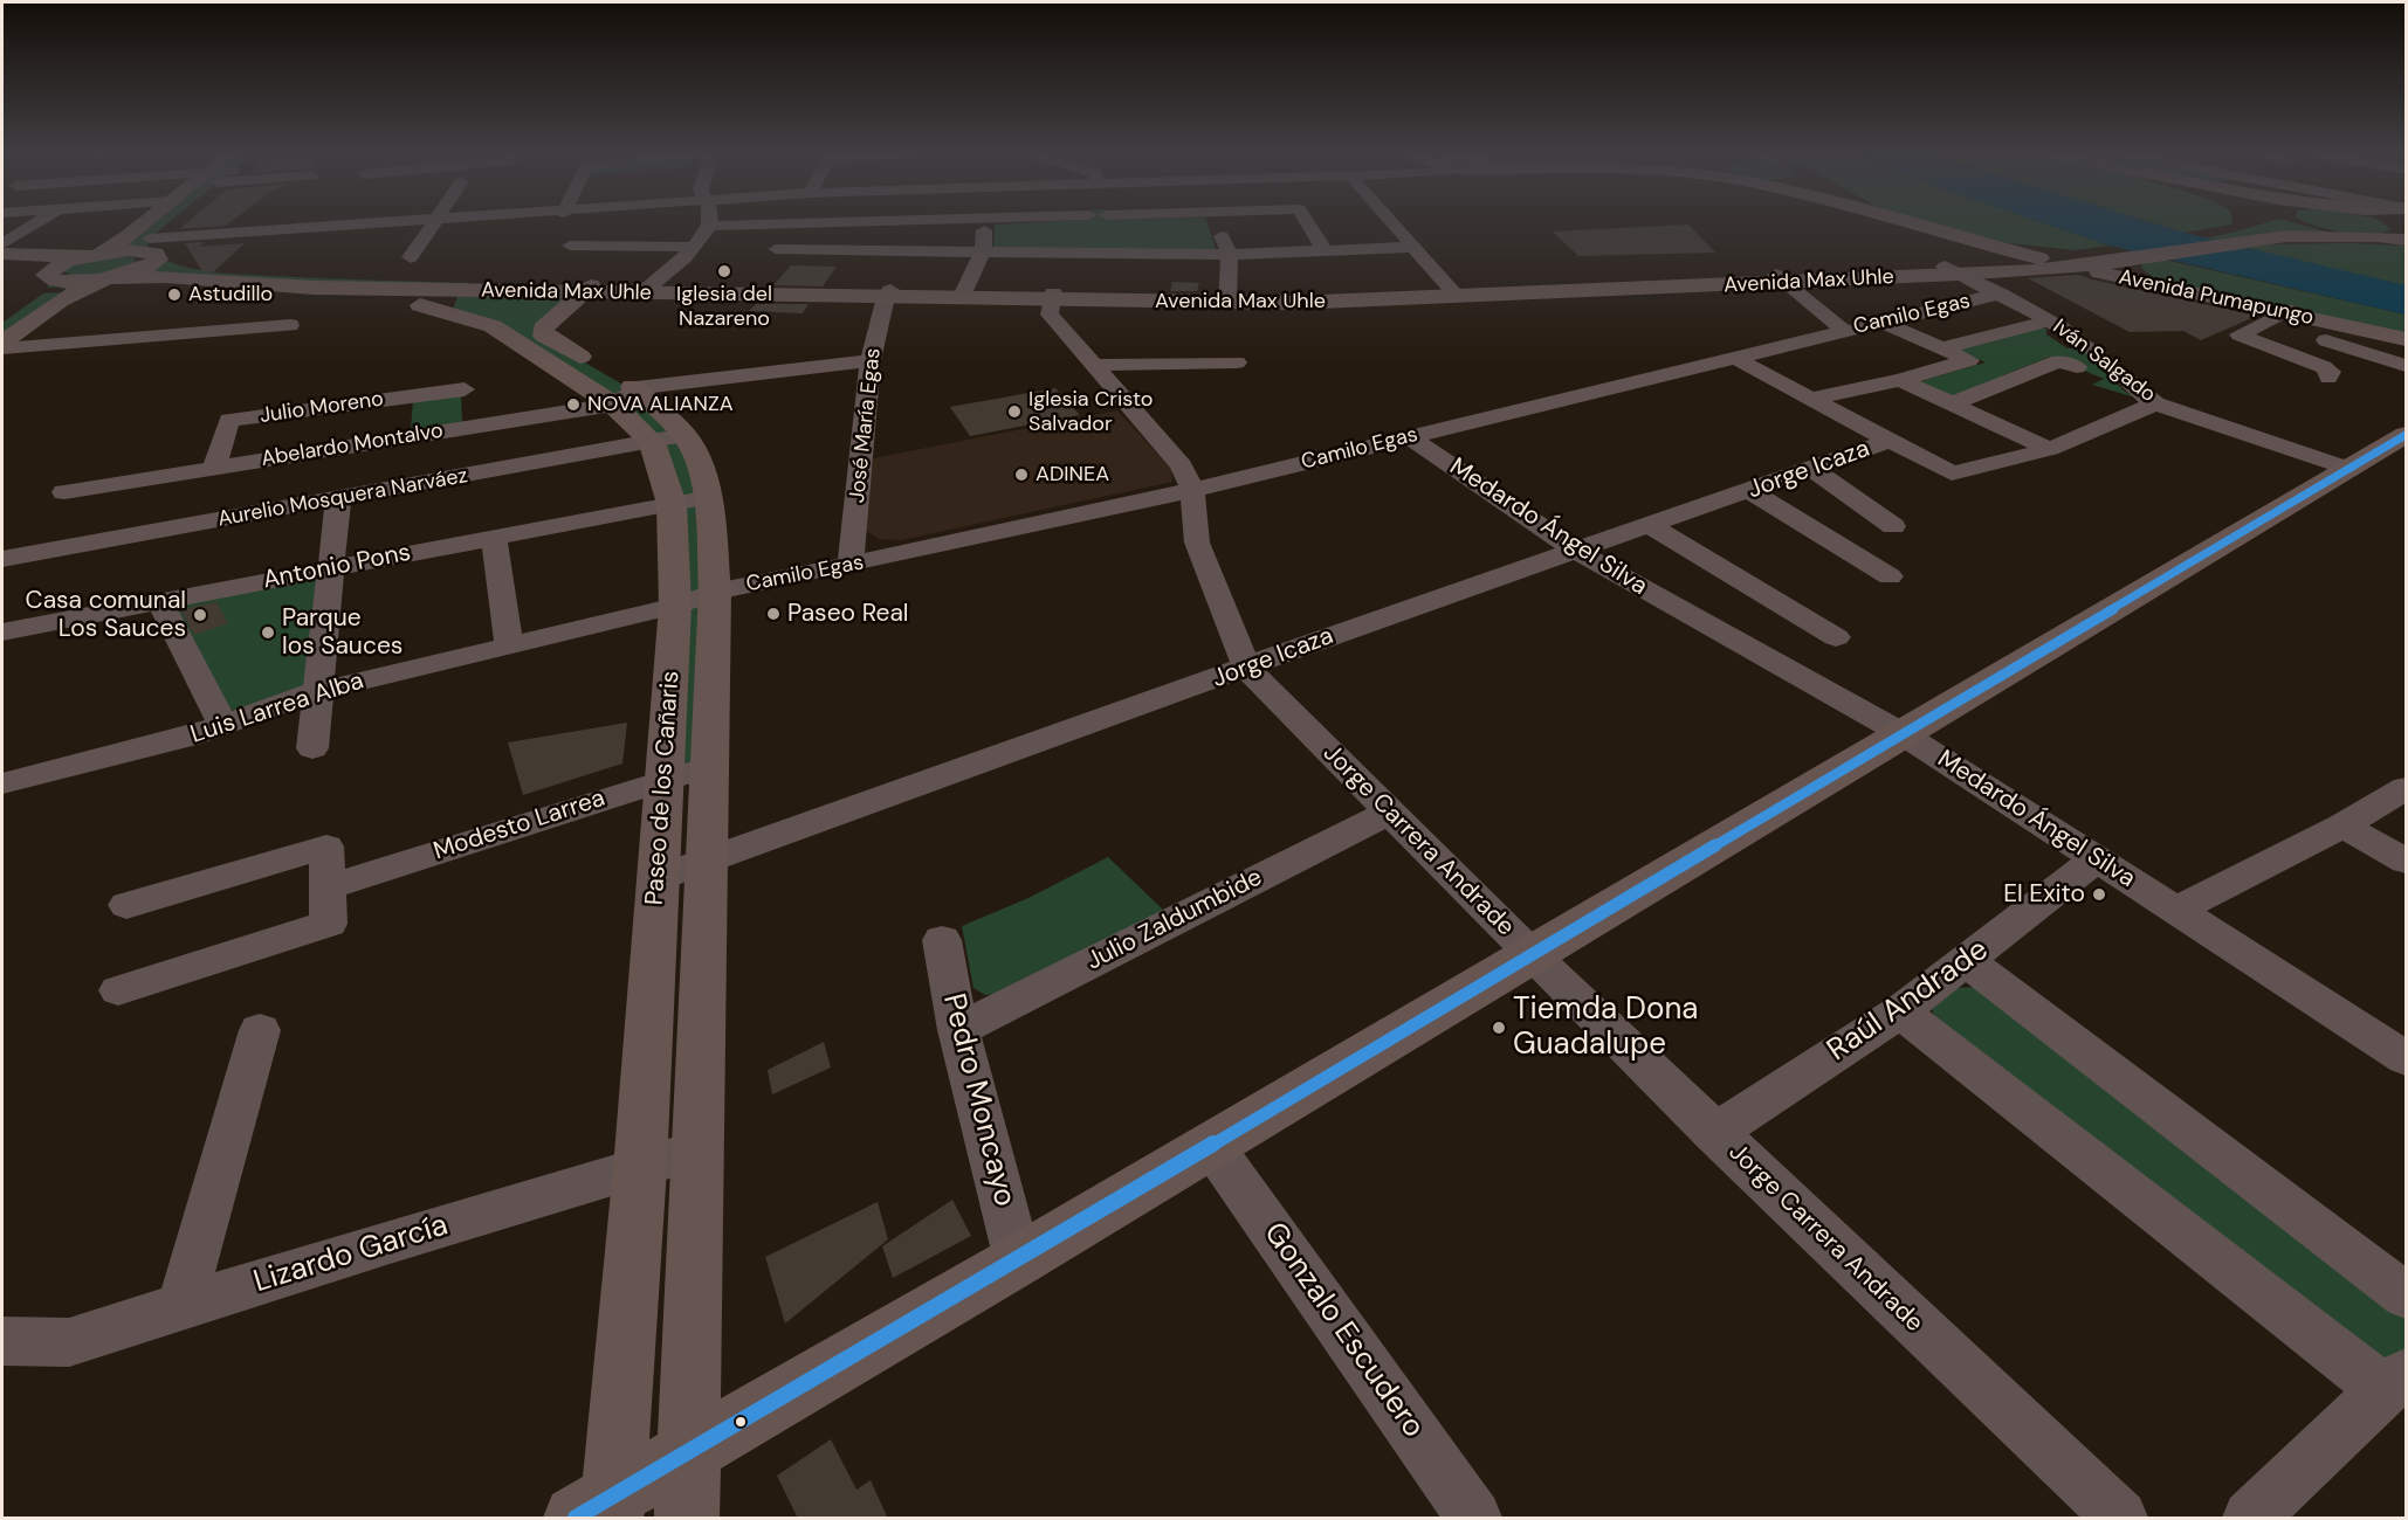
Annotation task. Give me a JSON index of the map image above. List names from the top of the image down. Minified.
{"streets":{"main road":["Avenida Max Uhle","Avenida Pumapungo","Paseo de los Cañaris"],"street":["Camilo Egas","Iván Salgado","Julio Moreno","José María Egas","Abelardo Montalvo","Jorge Icaza","Aurelio Mosquera Narváez","Medardo Ángel Silva","Antonio Pons","Luis Larrea Alba","Modesto Larrea","Jorge Carrera Andrade","Julio Zaldumbide","Raúl Andrade","Pedro Moncayo","Lizardo García","Gonzalo Escudero"]},"crossings":[["Avenida Max Uhle","Avenida Pumapungo"],["Avenida Max Uhle","Iván Salgado"],["Avenida Max Uhle","José María Egas"],["Avenida Max Uhle","Paseo de los Cañaris"],["Avenida Max Uhle","Jorge Carrera Andrade"],["Camilo Egas","Iván Salgado"],["Camilo Egas","José María Egas"],["Camilo Egas","Medardo Ángel Silva"],["Camilo Egas","Luis Larrea Alba"],["Camilo Egas","Paseo de los Cañaris"],["Camilo Egas","Jorge Carrera Andrade"],["Julio Moreno","Abelardo Montalvo"],["José María Egas","Abelardo Montalvo"],["Abelardo Montalvo","Paseo de los Cañaris"],["Jorge Icaza","Medardo Ángel Silva"],["Jorge Icaza","Paseo de los Cañaris"],["Jorge Icaza","Jorge Carrera Andrade"],["Aurelio Mosquera Narváez","Paseo de los Cañaris"],["Medardo Ángel Silva","Raúl Andrade"],["Antonio Pons","Paseo de los Cañaris"],["Luis Larrea Alba","Paseo de los Cañaris"],["Paseo de los Cañaris","Modesto Larrea"],["Paseo de los Cañaris","Lizardo García"],["Jorge Carrera Andrade","Julio Zaldumbide"],["Jorge Carrera Andrade","Raúl Andrade"],["Julio Zaldumbide","Pedro Moncayo"]],"places":["Iglesia del Nazareno","Astudillo","NOVA ALIANZA","Iglesia Cristo Salvador","ADINEA","Paseo Real","Casa comunal Los Sauces","Parque los Sauces","El Exito","Tiemda Dona Guadalupe"]}
